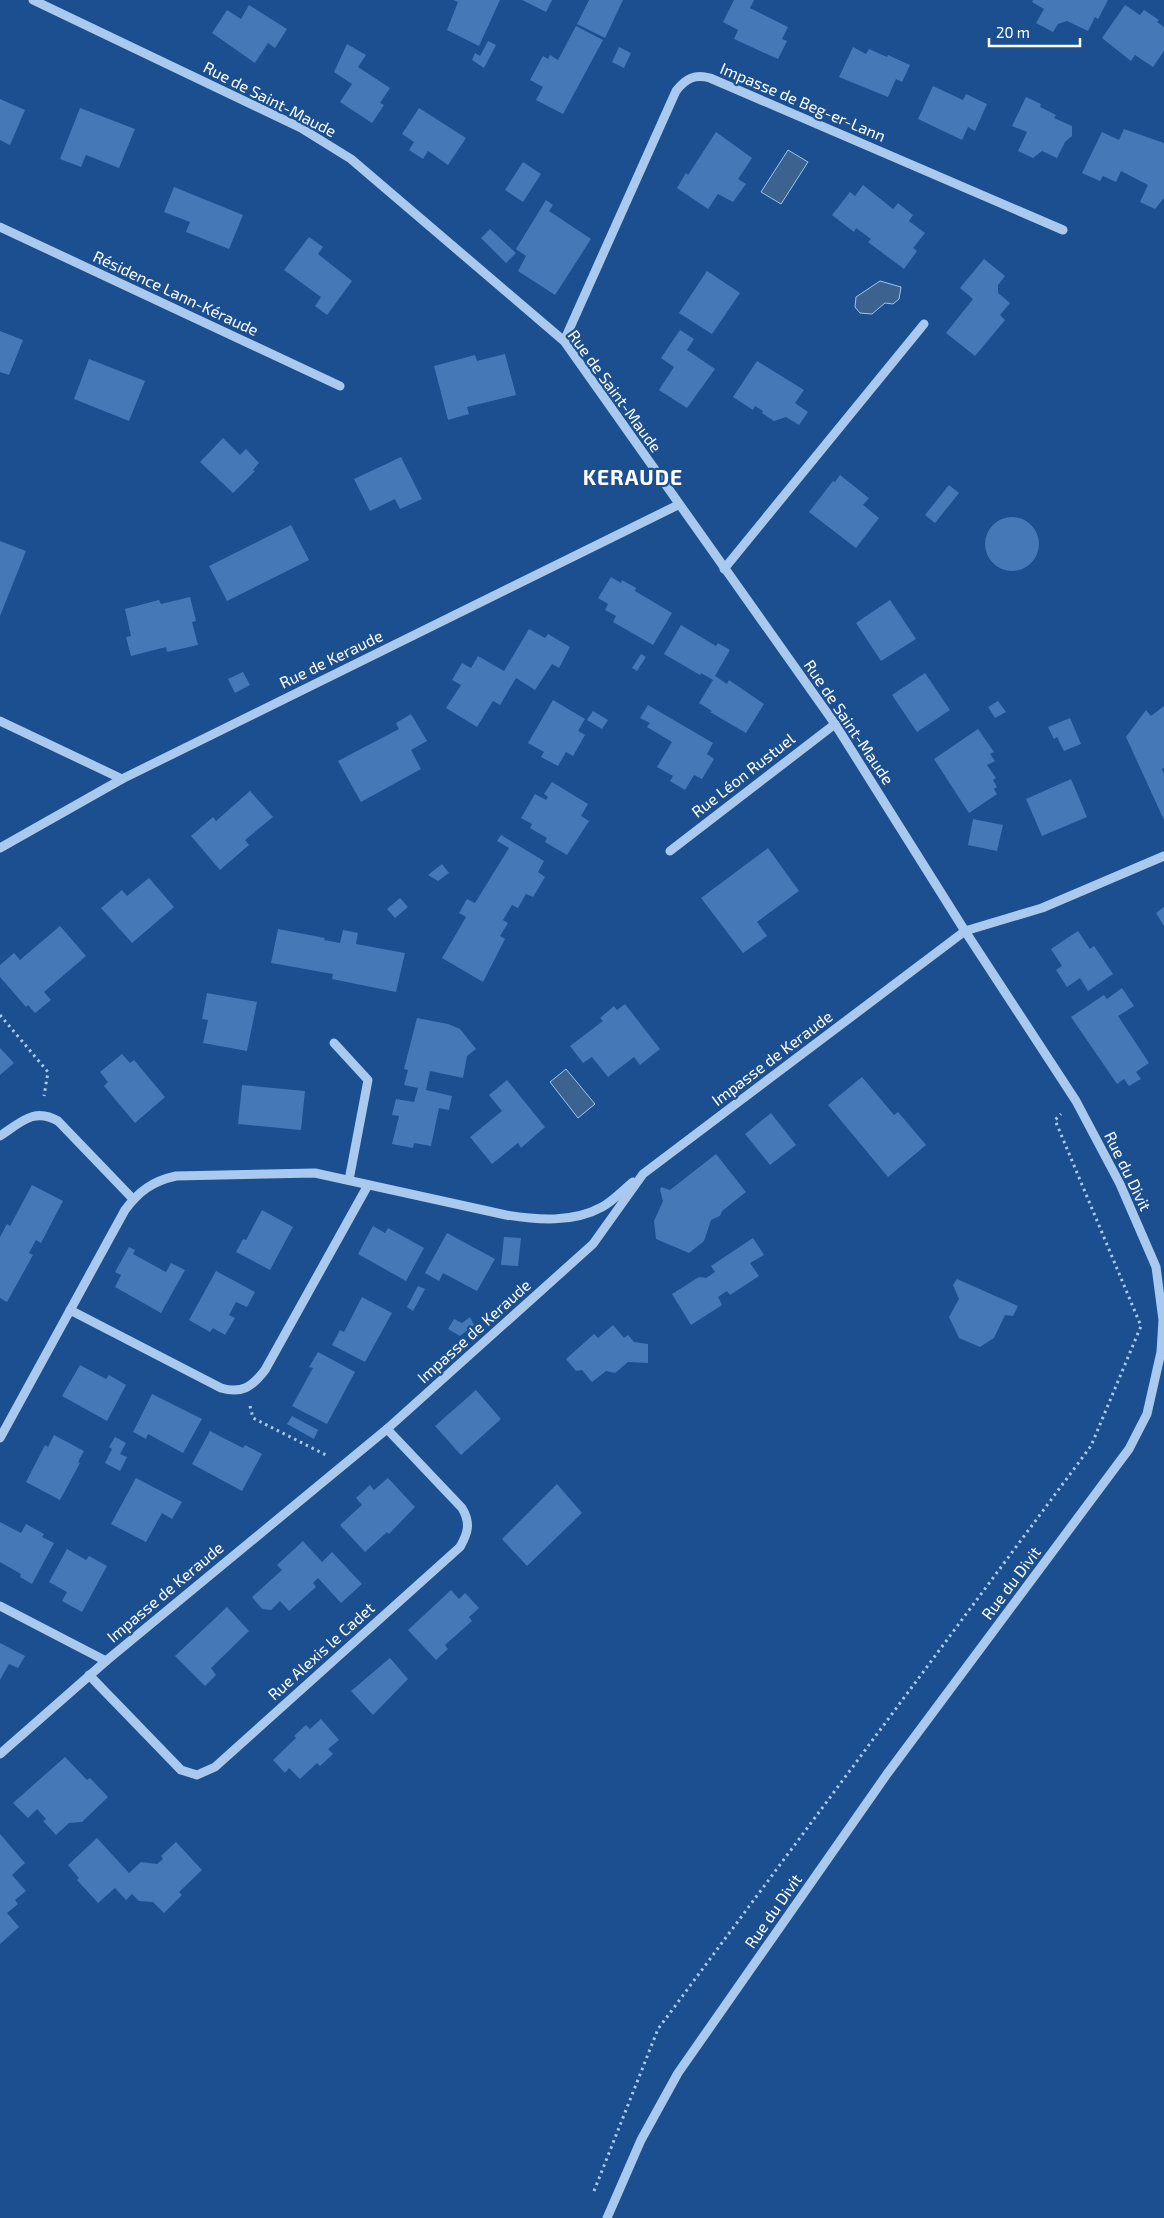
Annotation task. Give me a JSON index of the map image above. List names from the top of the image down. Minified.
{"streets":{"street":["Rue de Saint-Maude","Impasse de Beg-er-Lann","Résidence Lann-Kéraude","Rue de Keraude","Rue Léon Rustuel","Impasse de Keraude","Rue du Divit","Rue Alexis le Cadet"]},"crossings":[["Rue de Saint-Maude","Impasse de Beg-er-Lann"],["Rue de Saint-Maude","Rue de Keraude"],["Rue de Saint-Maude","Rue Léon Rustuel"],["Rue de Saint-Maude","Impasse de Keraude"],["Rue de Saint-Maude","Rue du Divit"],["Impasse de Keraude","Rue du Divit"],["Impasse de Keraude","Rue Alexis le Cadet"]],"districts":["KERAUDE"],"scale_bar":"20 m"}
